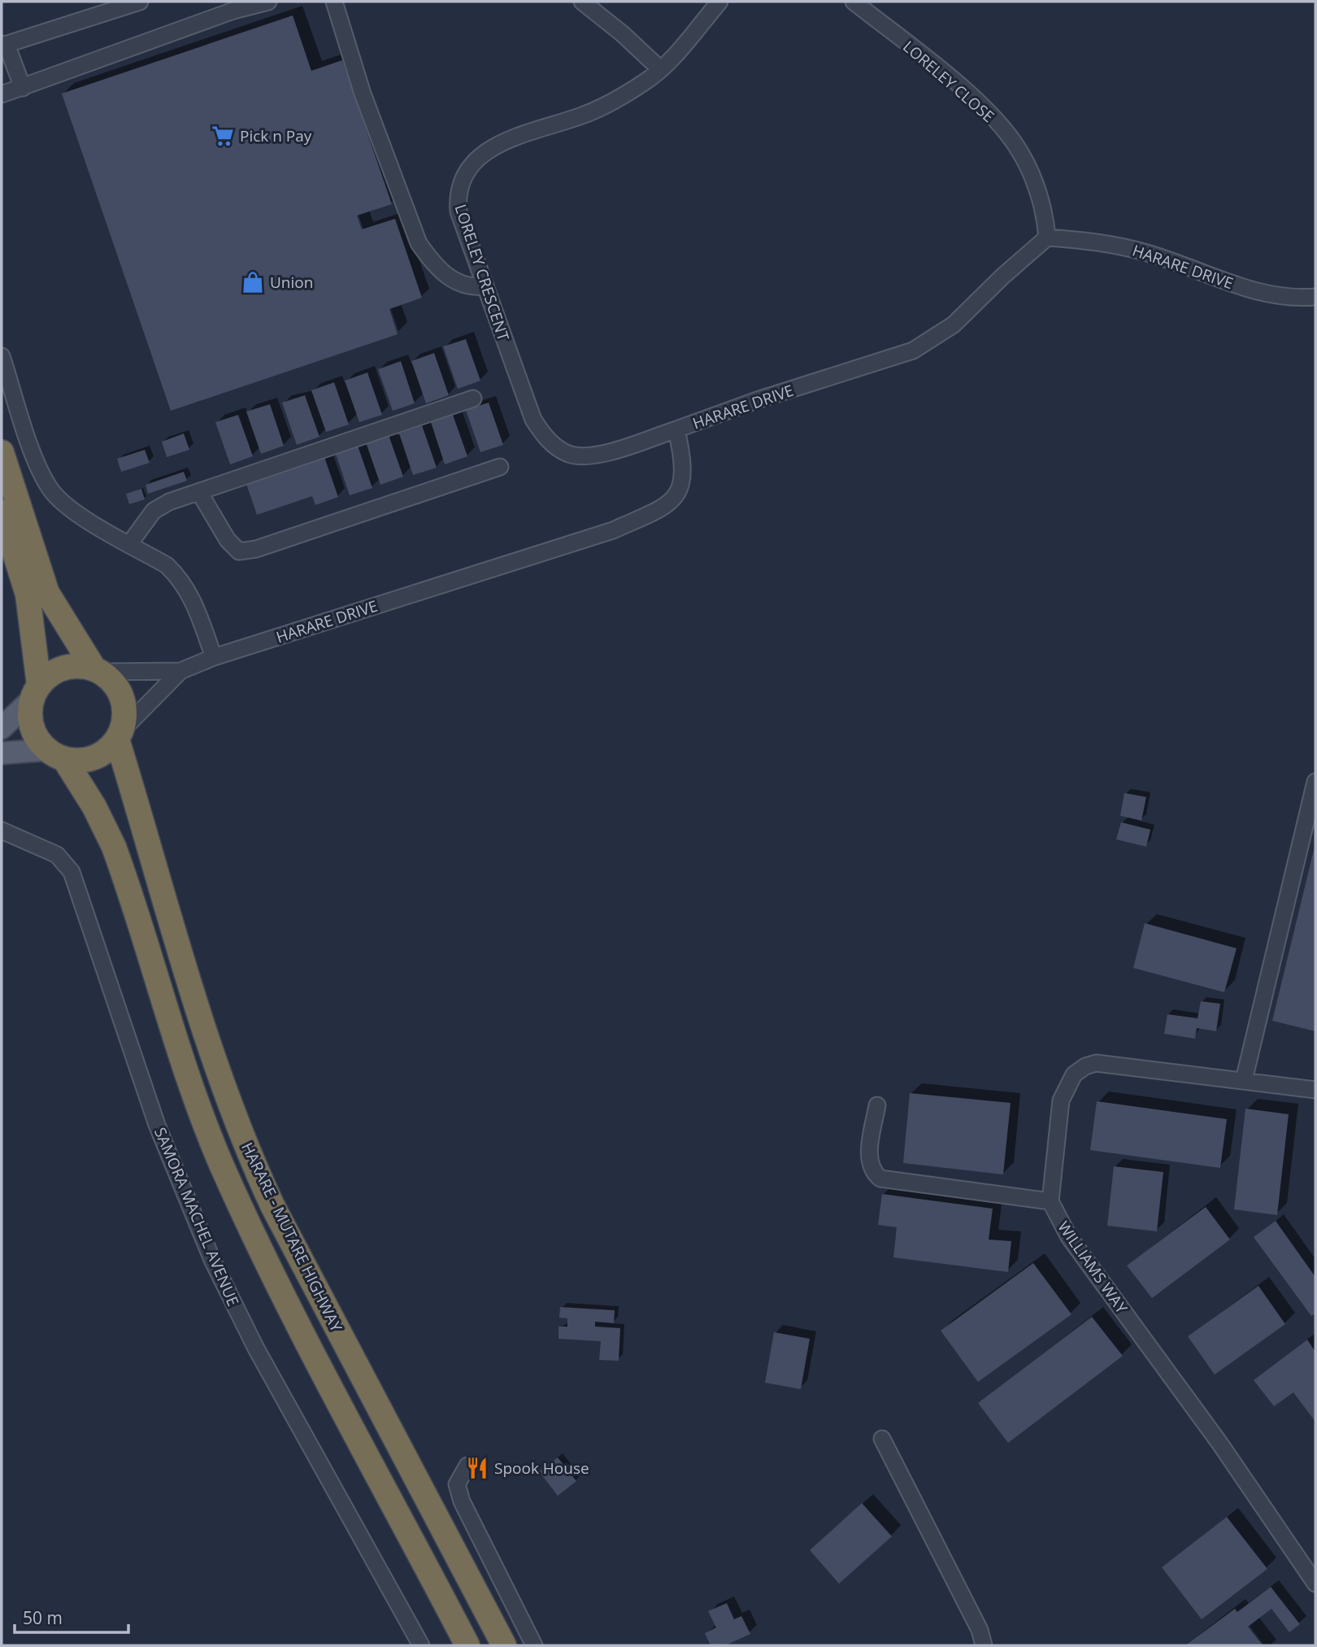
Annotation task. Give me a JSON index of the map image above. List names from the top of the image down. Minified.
{"streets":{"highway":["HARARE - MUTARE HIGHWAY"],"street":["LORELEY CLOSE","HARARE DRIVE","LORELEY CRESCENT","SAMORA MACHEL AVENUE","WILLIAMS WAY"]},"crossings":[["LORELEY CLOSE","HARARE DRIVE"],["HARARE DRIVE","LORELEY CRESCENT"],["HARARE DRIVE","HARARE - MUTARE HIGHWAY"]],"places":{"supermarket":["Pick n Pay"],"shop":["Union"],"restaurant":["Spook House"]},"scale_bar":"50 m"}
